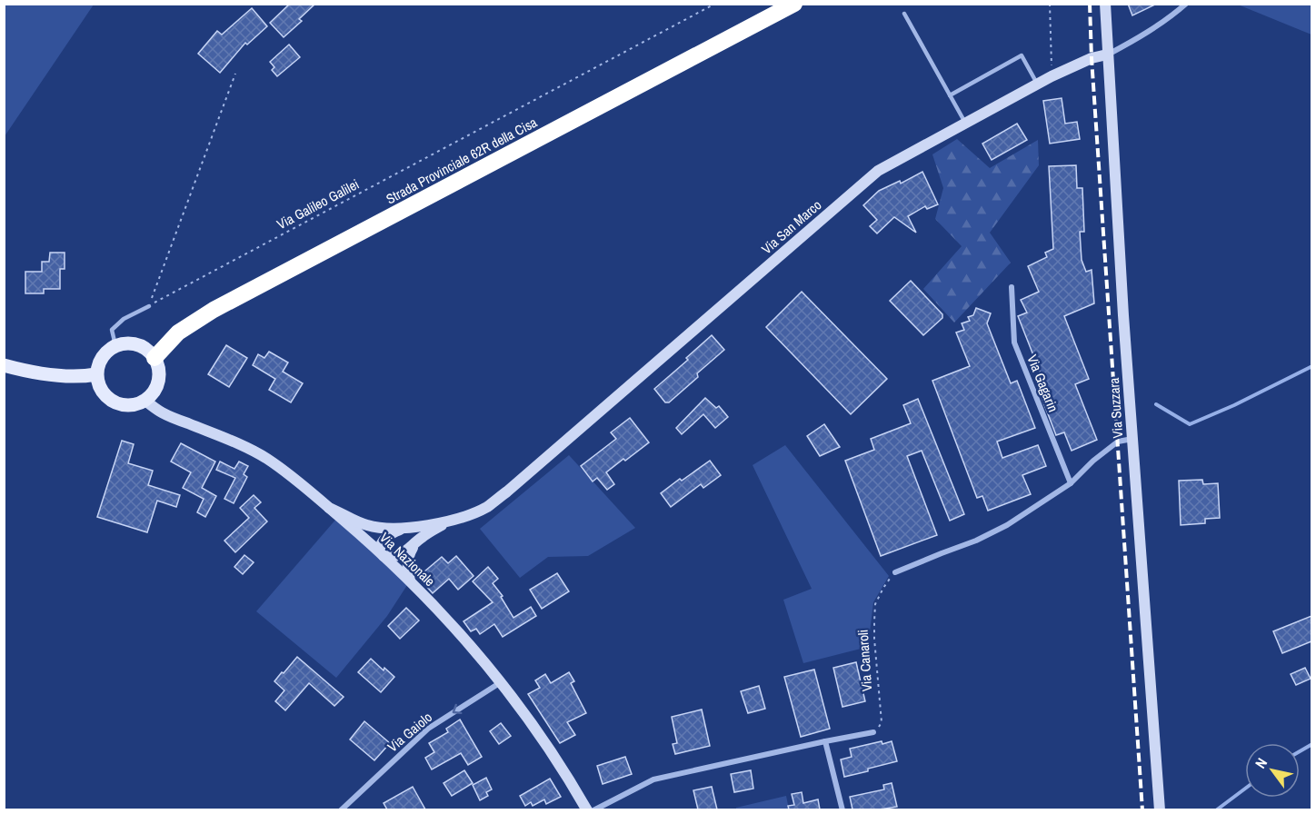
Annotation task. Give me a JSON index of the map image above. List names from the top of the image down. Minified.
{"streets":{"highway":["Strada Provinciale 62R della Cisa"],"street":["Via San Marco","Via Gagarin","Via Suzzara","Via Nazionale","Via Gaiolo"],"path":["Via Galileo Galilei","Via Canaroli"]},"crossings":[["Strada Provinciale 62R della Cisa","Via Nazionale"],["Via San Marco","Via Suzzara"],["Via San Marco","Via Nazionale"],["Via Nazionale","Via Gaiolo"]],"one_way":["Via Gaiolo"],"north":"top left"}
